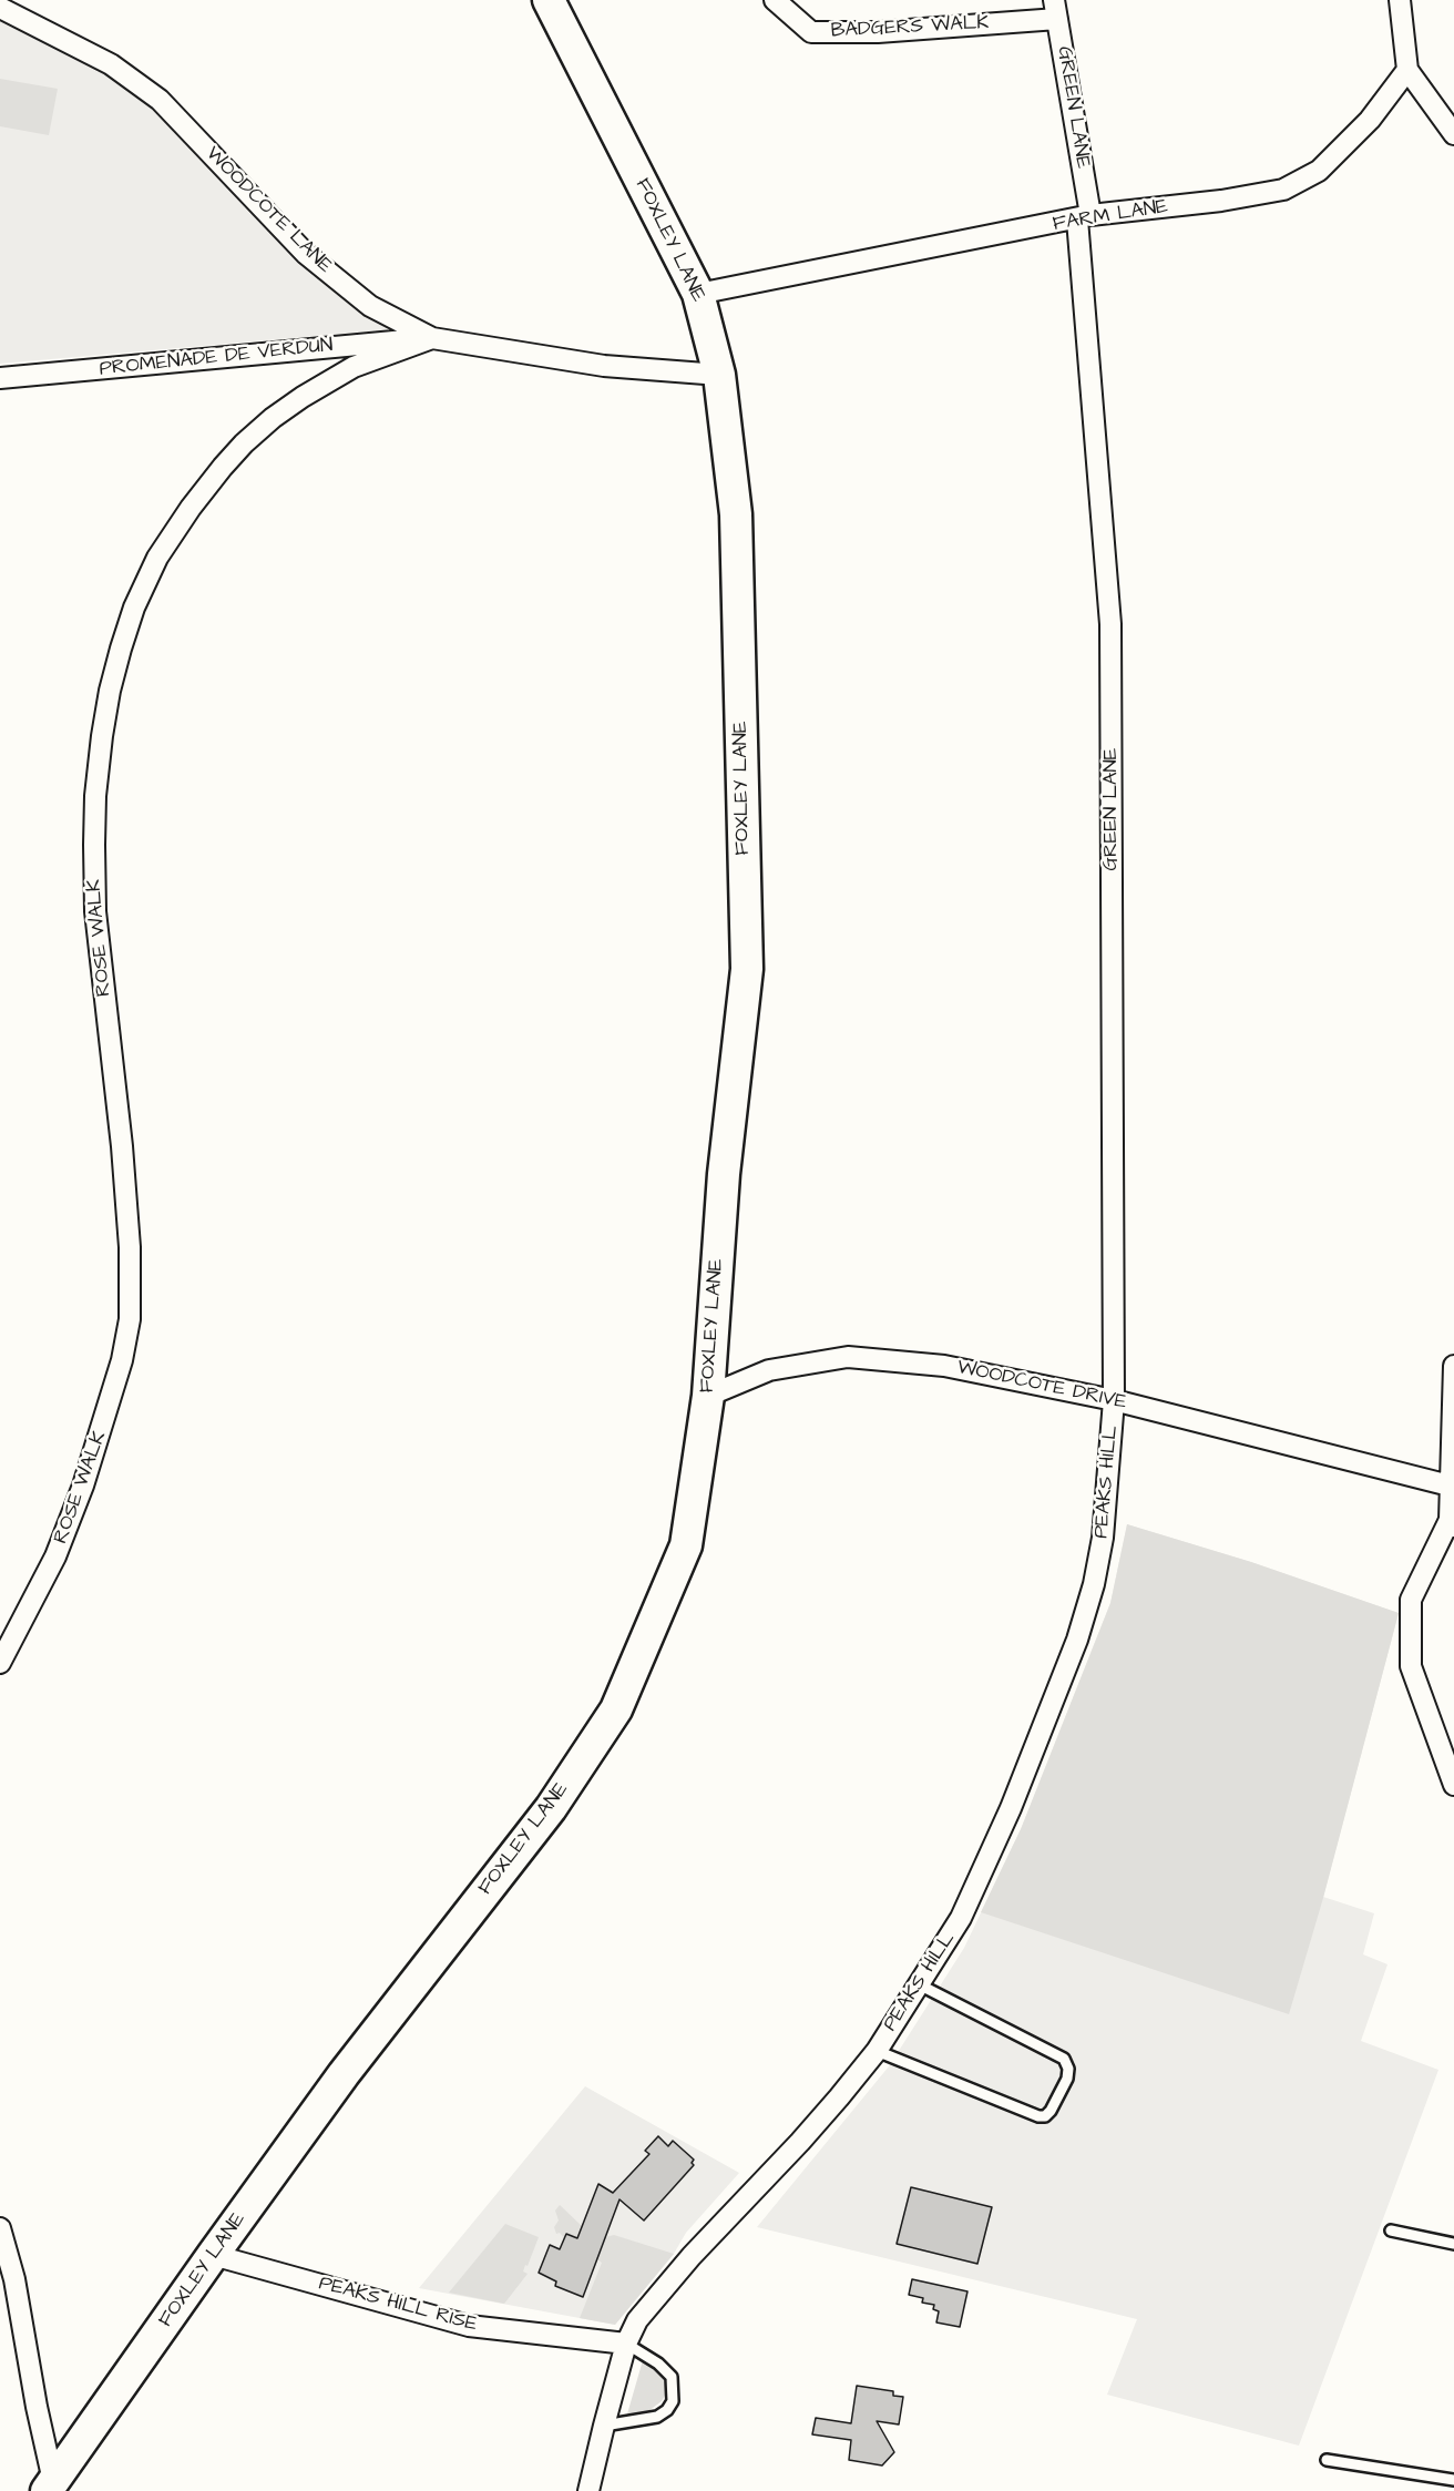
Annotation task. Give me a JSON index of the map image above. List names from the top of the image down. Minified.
{"streets":{"main road":["FOXLEY LANE"],"street":["BADGERS WALK","GREEN LANE","WOODCOTE LANE","FARM LANE","PROMENADE DE VERDUN","ROSE WALK","WOODCOTE DRIVE","PEAKS HILL","PEAKS HILL RISE"]},"crossings":[["BADGERS WALK","GREEN LANE"],["GREEN LANE","FARM LANE"],["GREEN LANE","WOODCOTE DRIVE"],["GREEN LANE","PEAKS HILL"],["WOODCOTE LANE","FOXLEY LANE"],["WOODCOTE LANE","PROMENADE DE VERDUN"],["WOODCOTE LANE","ROSE WALK"],["FARM LANE","FOXLEY LANE"],["FOXLEY LANE","WOODCOTE DRIVE"],["FOXLEY LANE","PEAKS HILL RISE"],["PROMENADE DE VERDUN","ROSE WALK"],["WOODCOTE DRIVE","PEAKS HILL"],["PEAKS HILL","PEAKS HILL RISE"]]}
